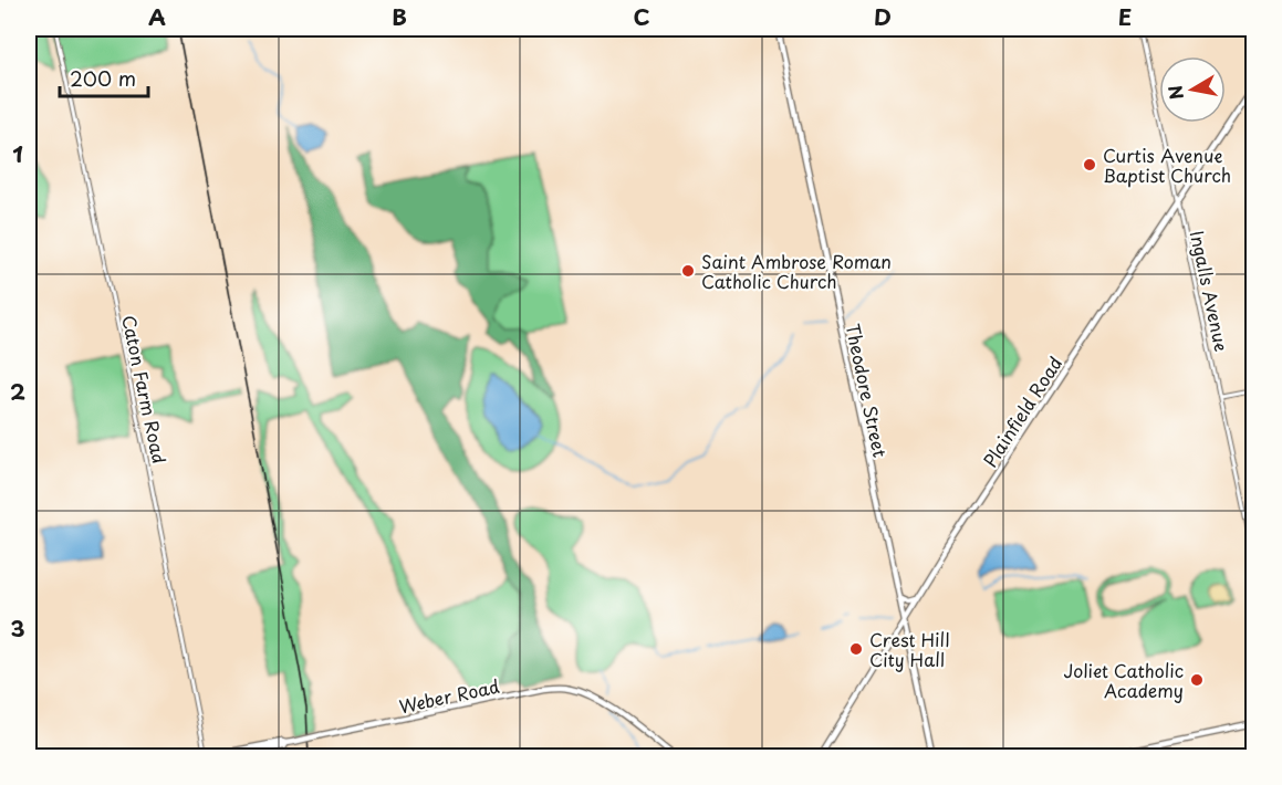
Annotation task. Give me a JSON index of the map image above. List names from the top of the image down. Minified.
{"streets":{"main road":["Theodore Street","Plainfield Road","Weber Road"],"street":["Ingalls Avenue","Caton Farm Road"]},"crossings":[["Ingalls Avenue","Plainfield Road"],["Caton Farm Road","Weber Road"],["Theodore Street","Plainfield Road"]],"places":["Curtis Avenue Baptist Church","Saint Ambrose Roman Catholic Church","Crest Hill City Hall","Joliet Catholic Academy"],"scale_bar":"200 m","north":"left","grid":{"columns":["A","B","C","D","E"],"rows":["1","2","3"]}}
